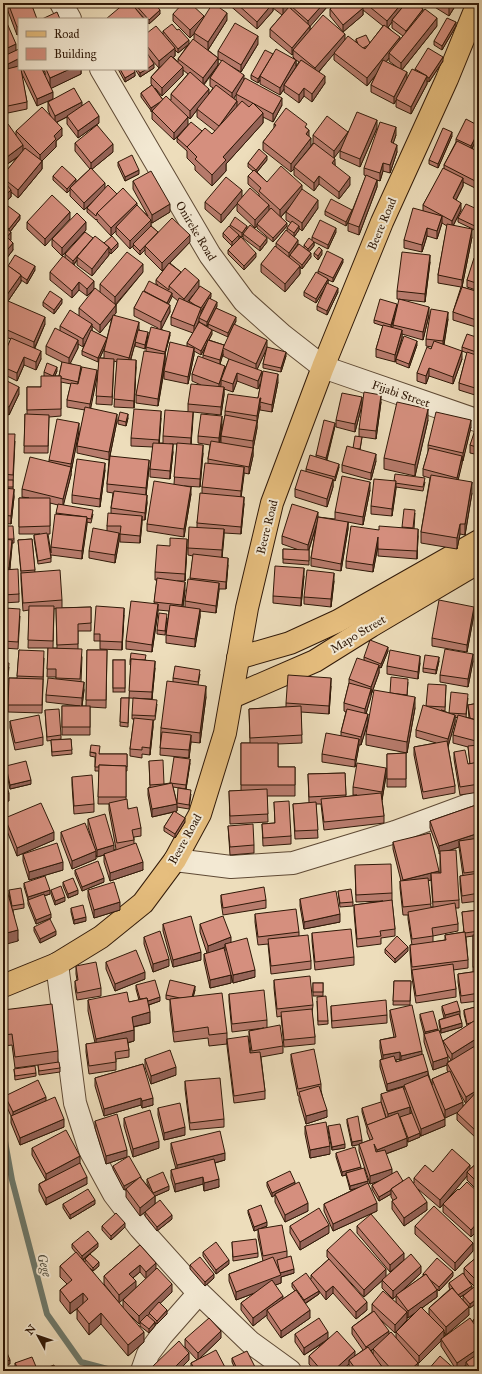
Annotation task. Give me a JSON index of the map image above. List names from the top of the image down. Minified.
{"streets":{"main road":["Beere Road","Mapo Street"],"street":["Onireke Road","Fijabi Street"]},"crossings":[["Beere Road","Onireke Road"],["Beere Road","Fijabi Street"],["Beere Road","Mapo Street"],["Onireke Road","Fijabi Street"]],"water":["Gege"],"legend":["Road","Building"],"north":"top left"}
